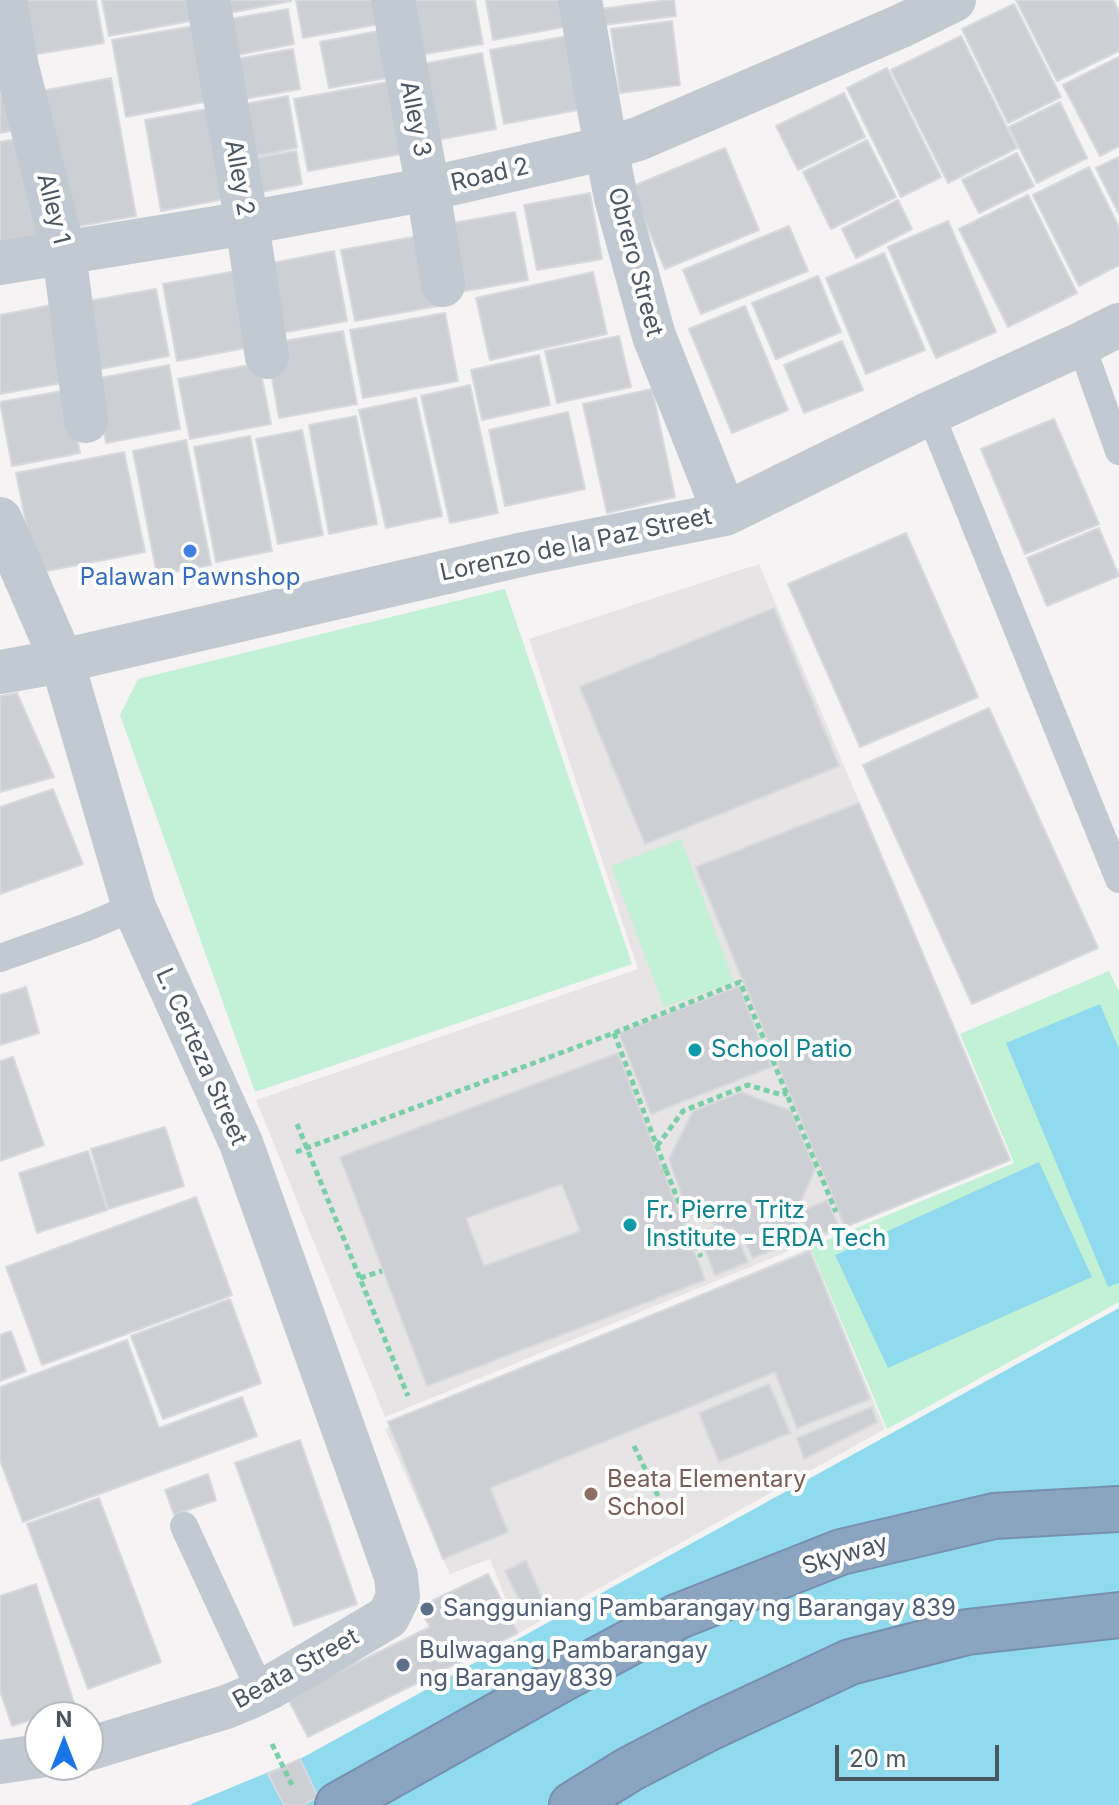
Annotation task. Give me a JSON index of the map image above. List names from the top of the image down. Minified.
{"streets":{"highway":["Skyway"],"street":["Alley 3","Road 2","Alley 2","Alley 1","Obrero Street","Lorenzo de la Paz Street","L. Certeza Street","Beata Street"]},"crossings":[["Alley 3","Road 2"],["Road 2","Alley 2"],["Road 2","Alley 1"],["Road 2","Obrero Street"],["Obrero Street","Lorenzo de la Paz Street"],["Lorenzo de la Paz Street","L. Certeza Street"],["L. Certeza Street","Beata Street"]],"places":["Palawan Pawnshop","School Patio","Fr. Pierre Tritz Institute - ERDA Tech","Beata Elementary School","Sangguniang Pambarangay ng Barangay 839","Bulwagang Pambarangay ng Barangay 839"],"scale_bar":"20 m","north":"top"}
